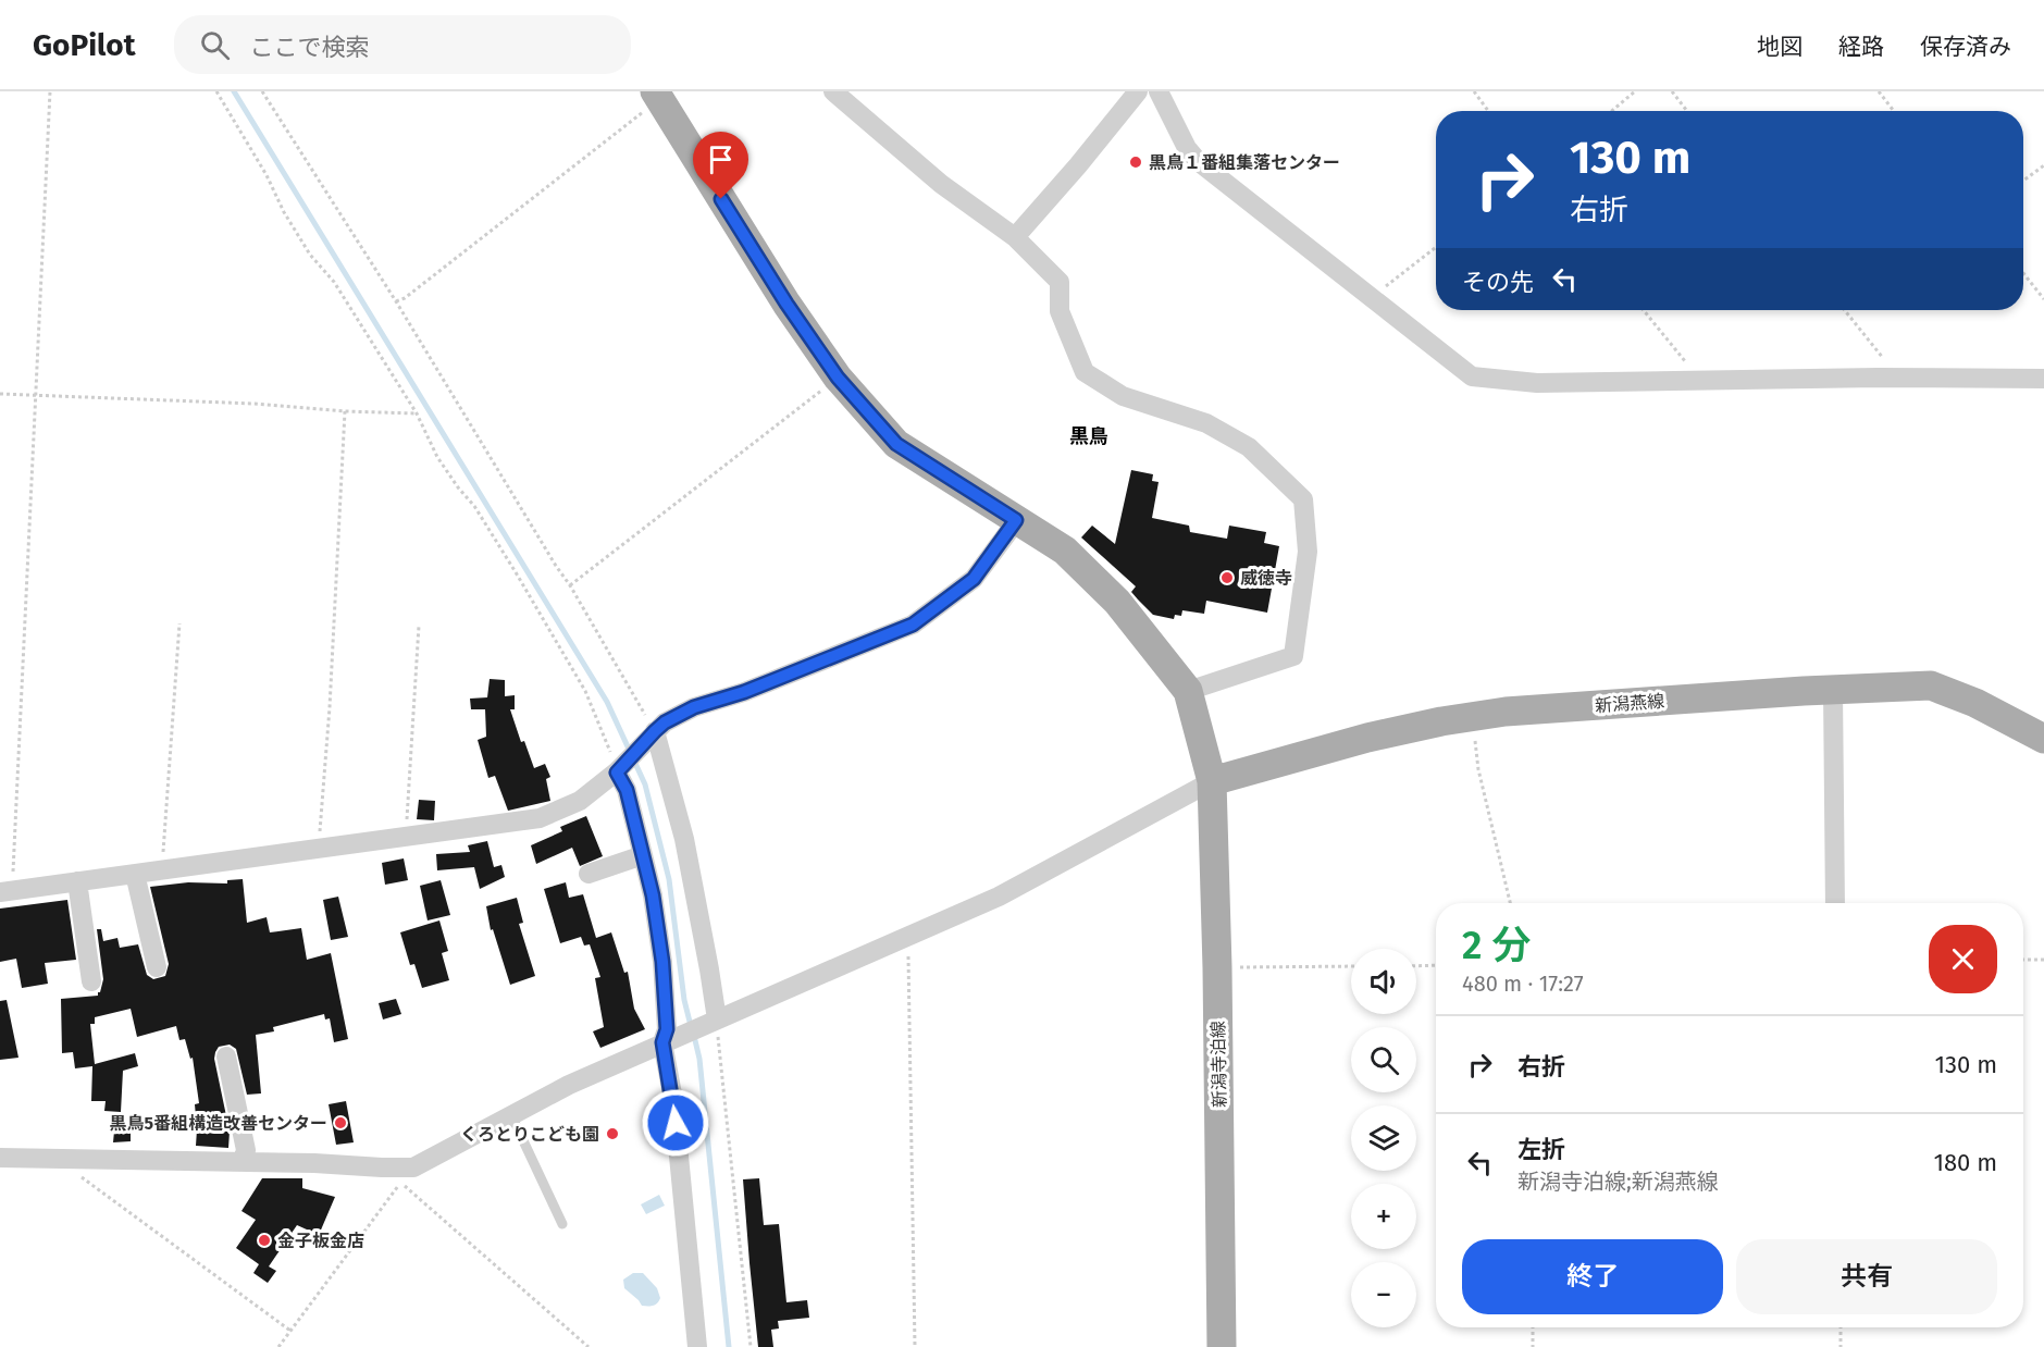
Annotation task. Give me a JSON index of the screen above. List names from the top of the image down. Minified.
{"streets":{"main road":["新潟燕線","新潟寺泊線"]},"crossings":[["新潟燕線","新潟寺泊線"]],"districts":["黒鳥"],"places":["黒鳥１番組集落センター","威徳寺","黒鳥5番組構造改善センター","くろとりこども園","金子板金店"],"page":{"header":"GoPilot","search":"ここで検索","nav":["地図","経路","保存済み"],"turn":["130 m","右折"],"then":"その先","heading":["2 分","480 m · 17:27"],"map_buttons":["+","−"],"list":[{"name":"右折","value":"130 m"},{"name":"左折","note":"新潟寺泊線;新潟燕線","value":"180 m"}],"buttons":["終了","共有"]}}
